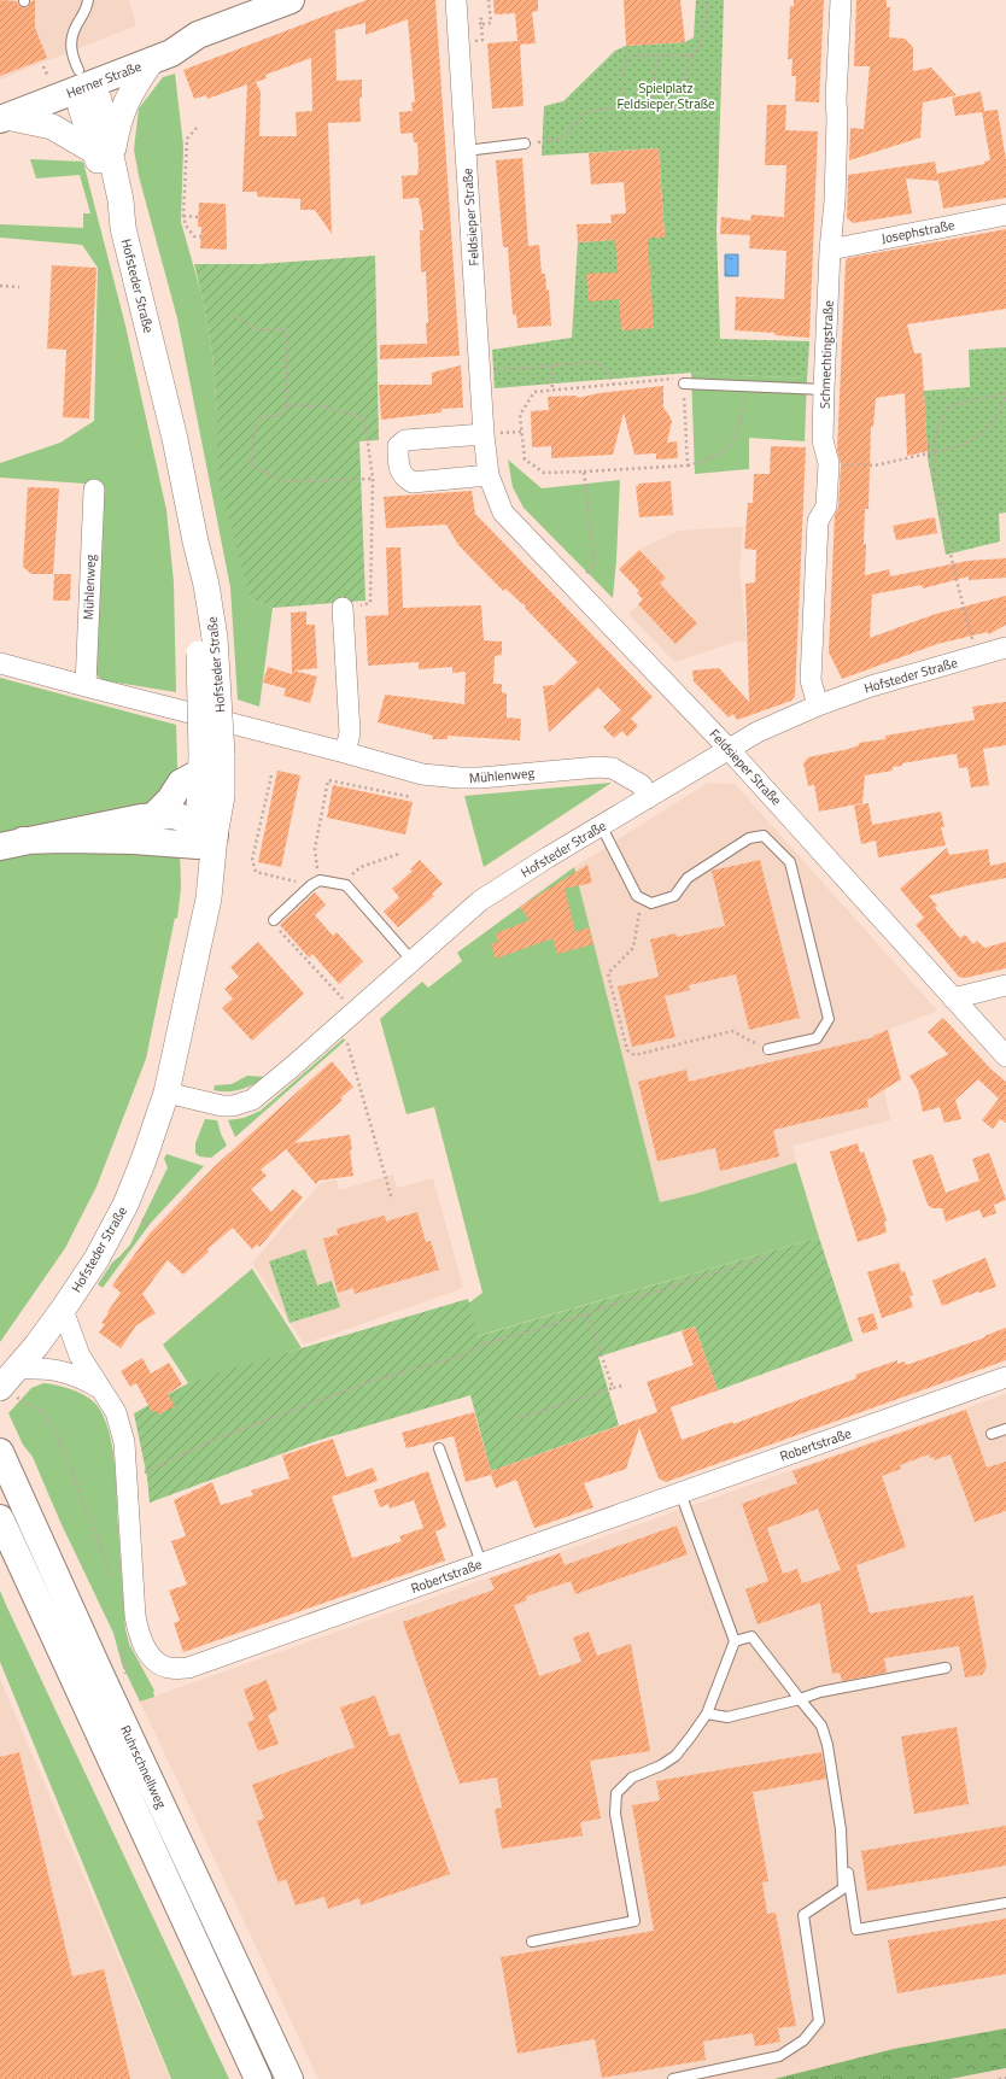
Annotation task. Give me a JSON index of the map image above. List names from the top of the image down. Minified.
{"streets":{"main road":["Herner Straße","Ruhrschnellweg"],"street":["Feldsieper Straße","Josephstraße","Hofsteder Straße","Schmechtingstraße","Mühlenweg","Robertstraße"]},"crossings":[["Herner Straße","Hofsteder Straße"],["Feldsieper Straße","Hofsteder Straße"],["Josephstraße","Schmechtingstraße"],["Hofsteder Straße","Schmechtingstraße"],["Hofsteder Straße","Mühlenweg"],["Hofsteder Straße","Robertstraße"]],"parks":["Spielplatz Feldsieper Straße"]}
